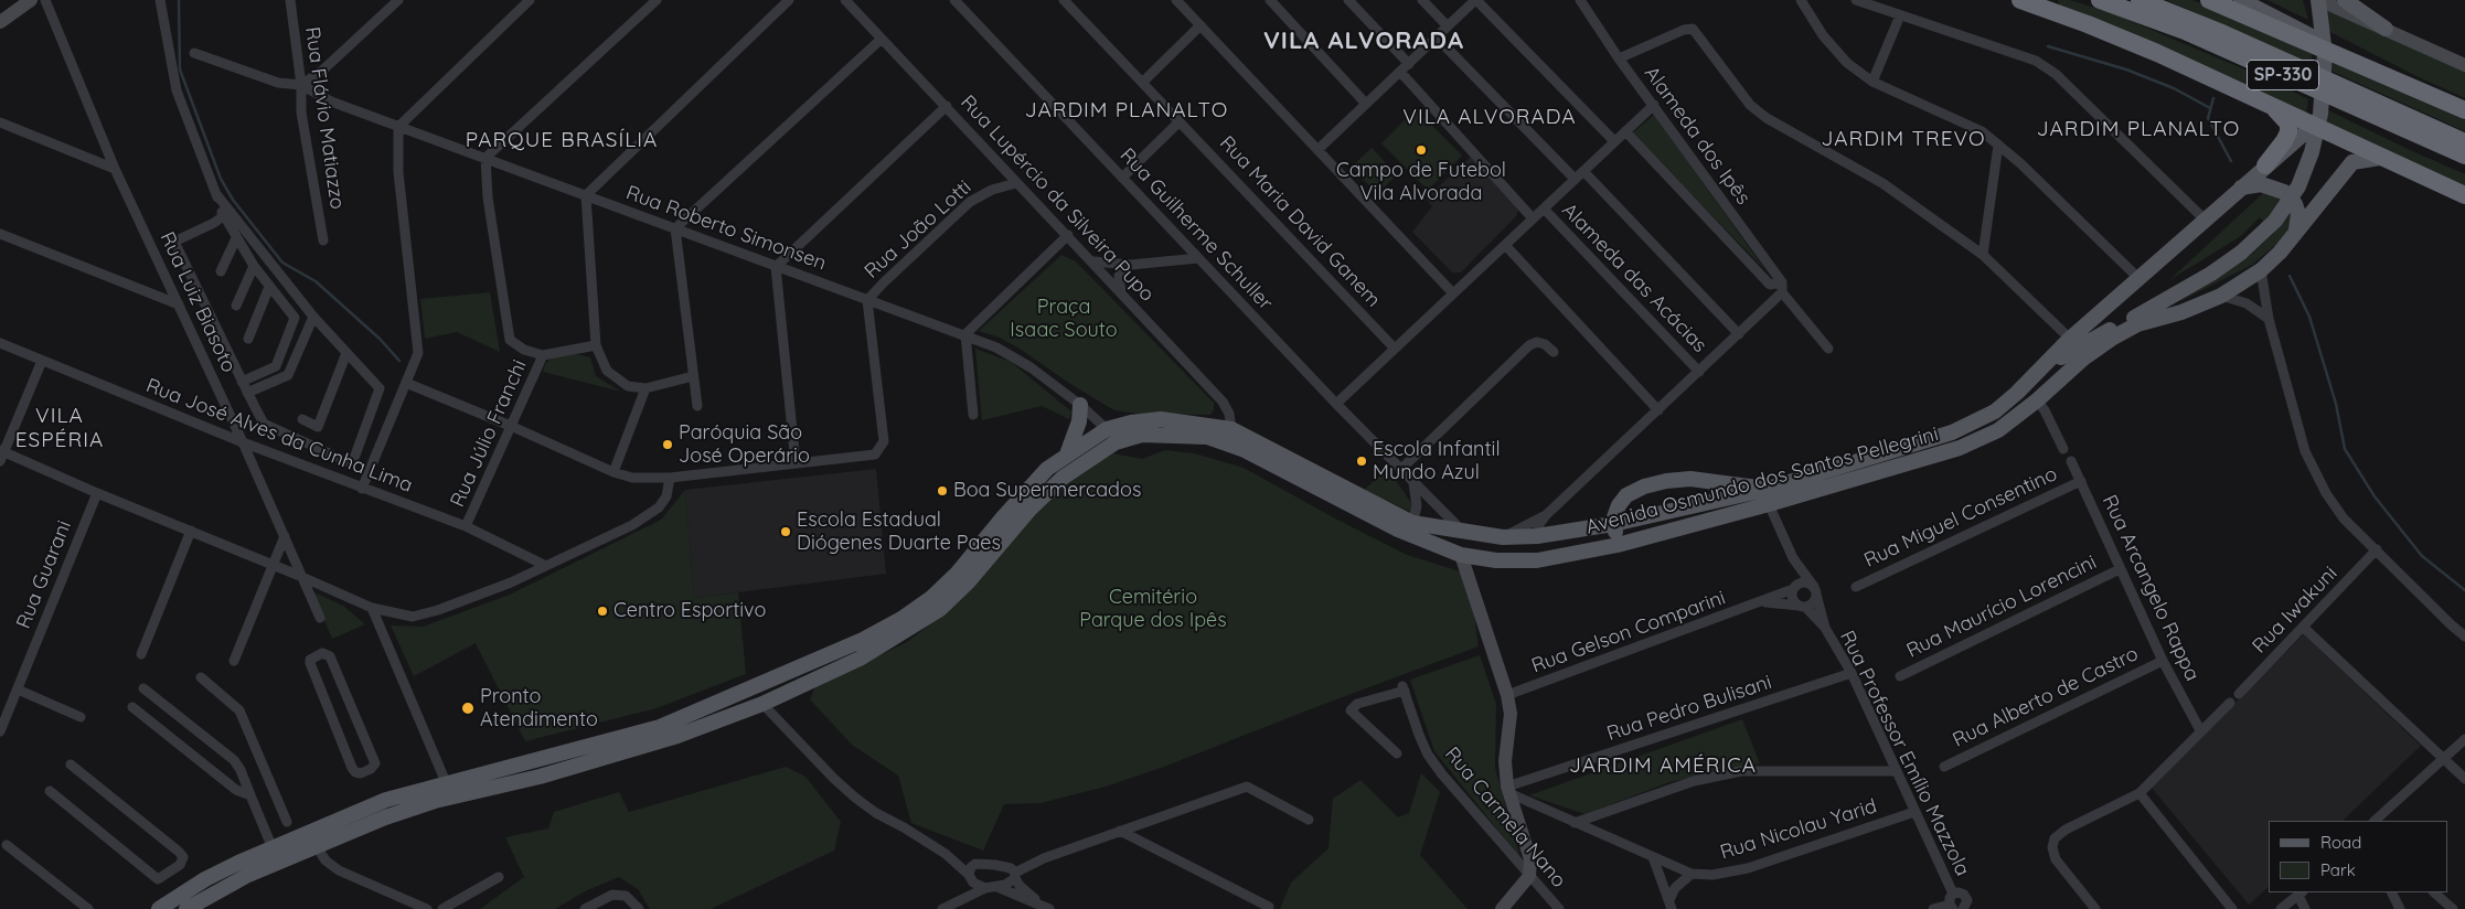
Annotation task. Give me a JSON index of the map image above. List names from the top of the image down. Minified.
{"streets":{"highway":["SP-330"],"main road":["Avenida Osmundo dos Santos Pellegrini"],"street":["Rua Flávio Matiazzo","Alameda dos Ipês","Rua Lupércio da Silveira Pupo","Rua Maria David Ganem","Rua Roberto Simonsen","Rua João Lotti","Rua Guilherme Schuller","Alameda das Acácias","Rua Luiz Biasoto","Rua Júlio Franchi","Rua José Alves da Cunha Lima","Rua Miguel Consentino","Rua Guarani","Rua Arcangelo Rappa","Rua Maurício Lorencini","Rua Iwakuni","Rua Gelson Comparini","Rua Alberto de Castro","Rua Pedro Bulisani","Rua Professor Emílio Mazzola","Rua Carmela Nano","Rua Nicolau Yarid"]},"crossings":[["Rua Flávio Matiazzo","Rua Roberto Simonsen"],["Rua Lupércio da Silveira Pupo","Rua João Lotti"],["Rua Lupércio da Silveira Pupo","Avenida Osmundo dos Santos Pellegrini"],["Rua Roberto Simonsen","Rua João Lotti"],["Rua Roberto Simonsen","Avenida Osmundo dos Santos Pellegrini"],["Rua Guilherme Schuller","Avenida Osmundo dos Santos Pellegrini"],["Rua Luiz Biasoto","Rua José Alves da Cunha Lima"],["Rua Júlio Franchi","Rua José Alves da Cunha Lima"],["Avenida Osmundo dos Santos Pellegrini","Rua Professor Emílio Mazzola"],["Rua Miguel Consentino","Rua Arcangelo Rappa"],["Rua Arcangelo Rappa","Rua Maurício Lorencini"],["Rua Arcangelo Rappa","Rua Alberto de Castro"],["Rua Gelson Comparini","Rua Professor Emílio Mazzola"],["Rua Pedro Bulisani","Rua Professor Emílio Mazzola"],["Rua Pedro Bulisani","Rua Nicolau Yarid"],["Rua Professor Emílio Mazzola","Rua Nicolau Yarid"]],"districts":["VILA ALVORADA","JARDIM PLANALTO","VILA ALVORADA","JARDIM PLANALTO","JARDIM TREVO","PARQUE BRASÍLIA","VILA ESPÉRIA","JARDIM AMÉRICA"],"parks":["Praça Isaac Souto","Cemitério Parque dos Ipês"],"places":["Campo de Futebol Vila Alvorada","Paróquia São José Operário","Escola Infantil Mundo Azul","Boa Supermercados","Escola Estadual Diógenes Duarte Paes","Centro Esportivo","Pronto Atendimento"],"legend":["Road","Park"]}
